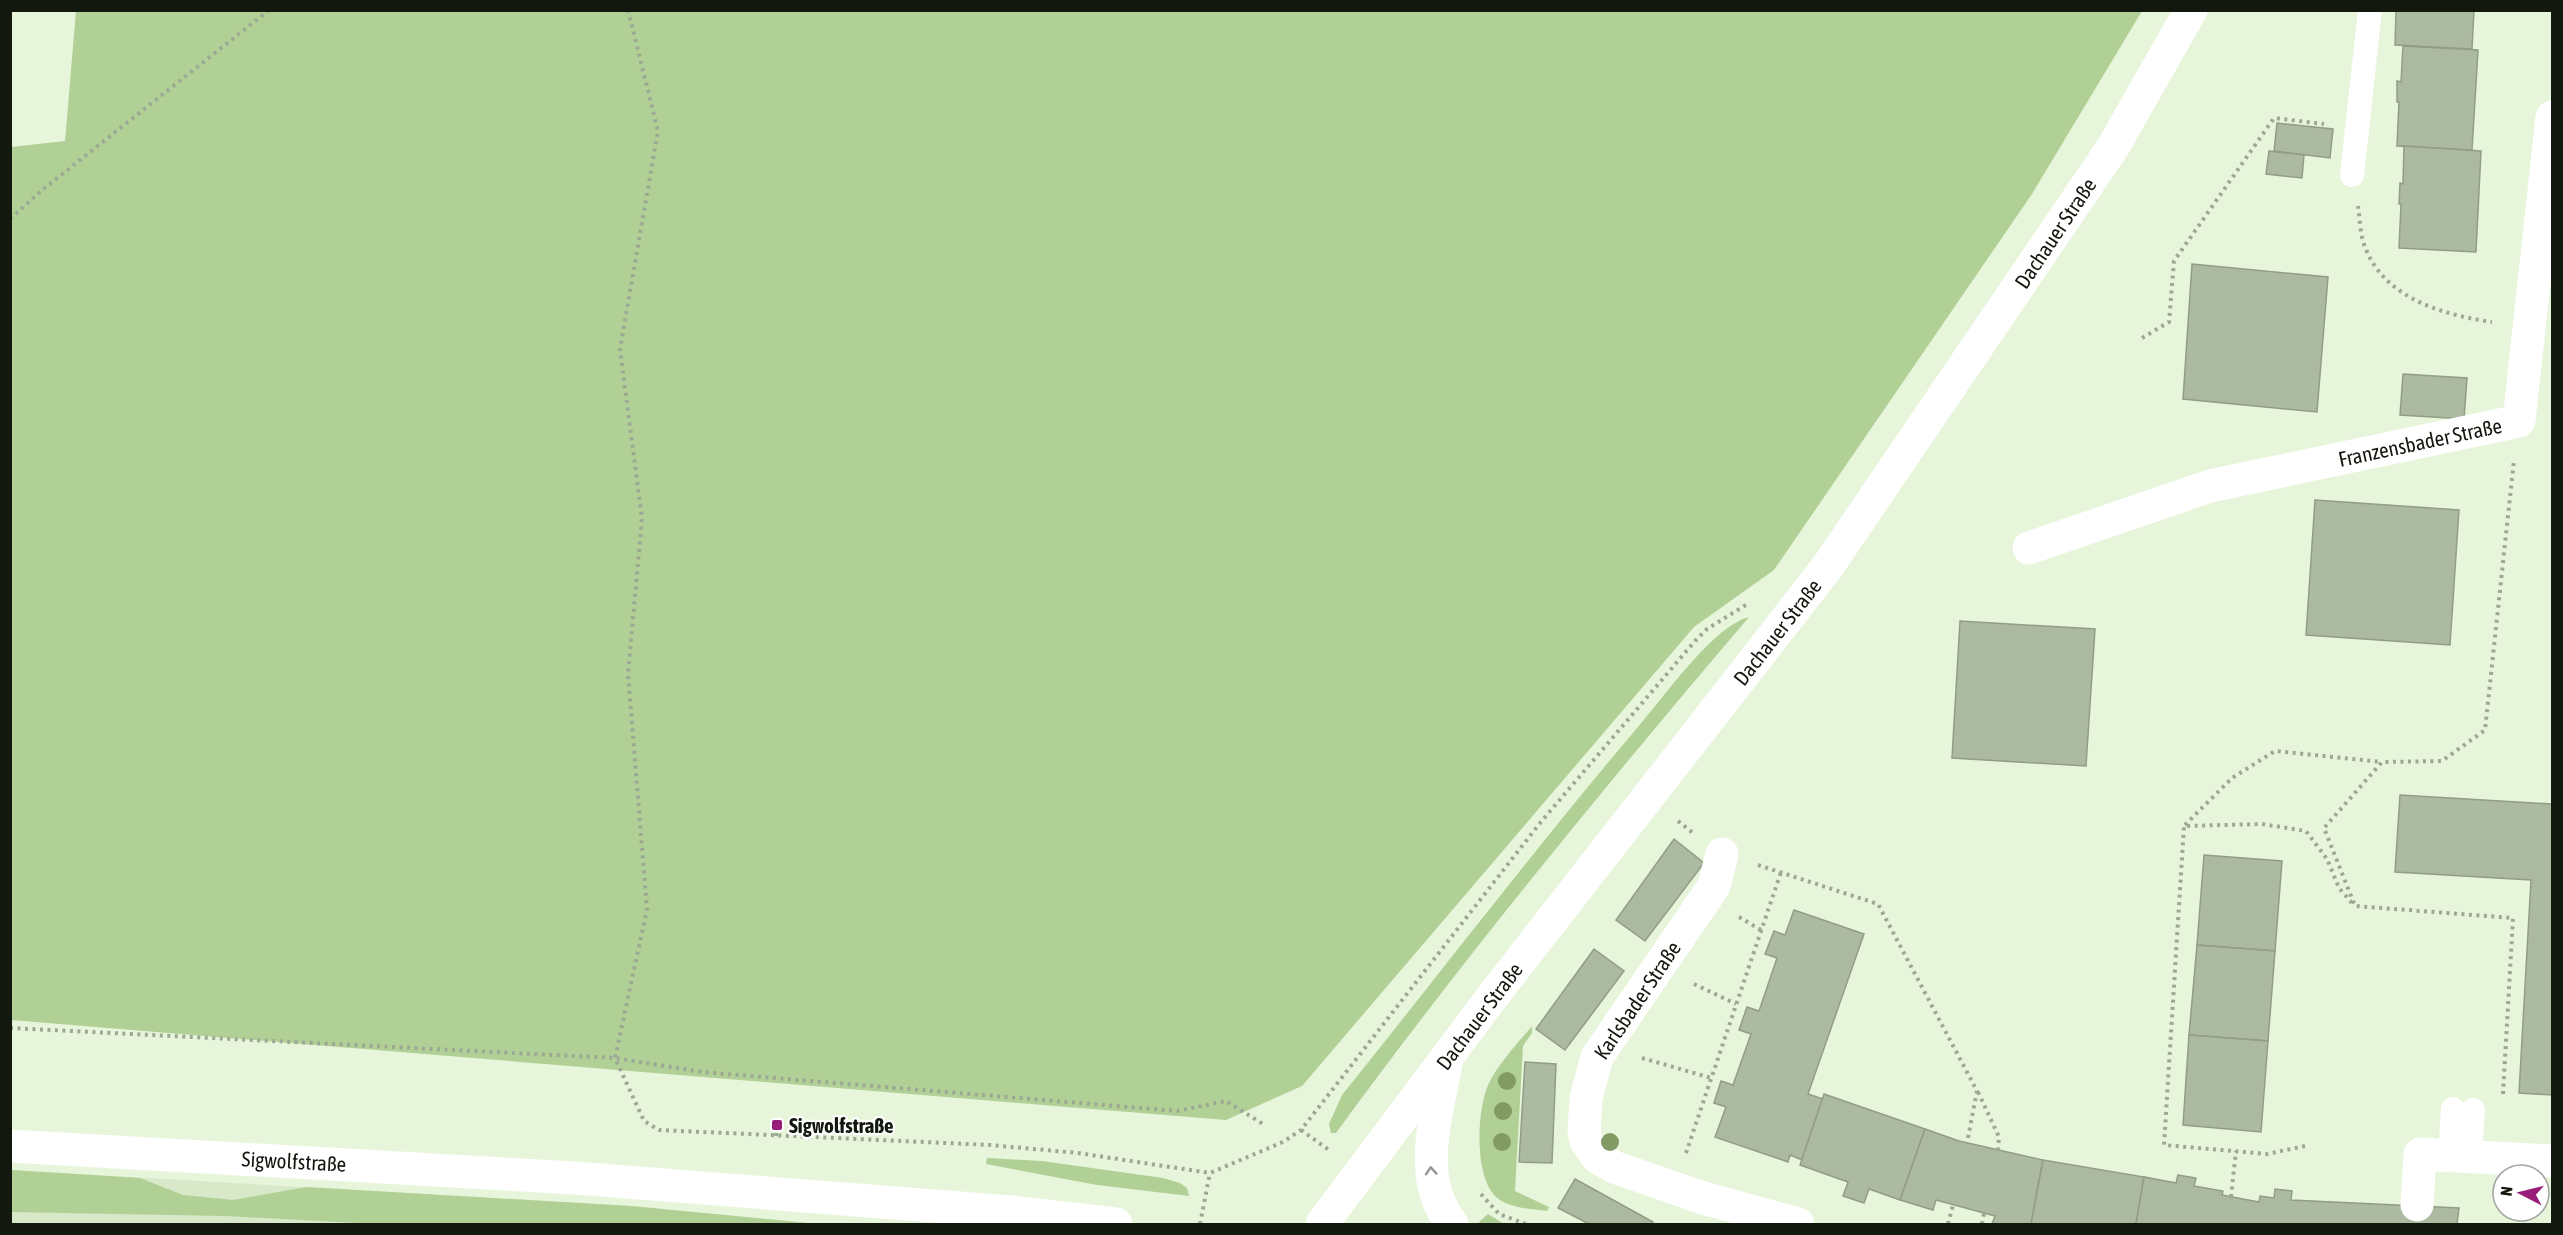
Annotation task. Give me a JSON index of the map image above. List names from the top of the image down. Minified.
{"streets":{"street":["Dachauer Straße","Franzensbader Straße","Karlsbader Straße","Sigwolfstraße"]},"places":{"transit":["Sigwolfstraße"]},"north":"left"}
